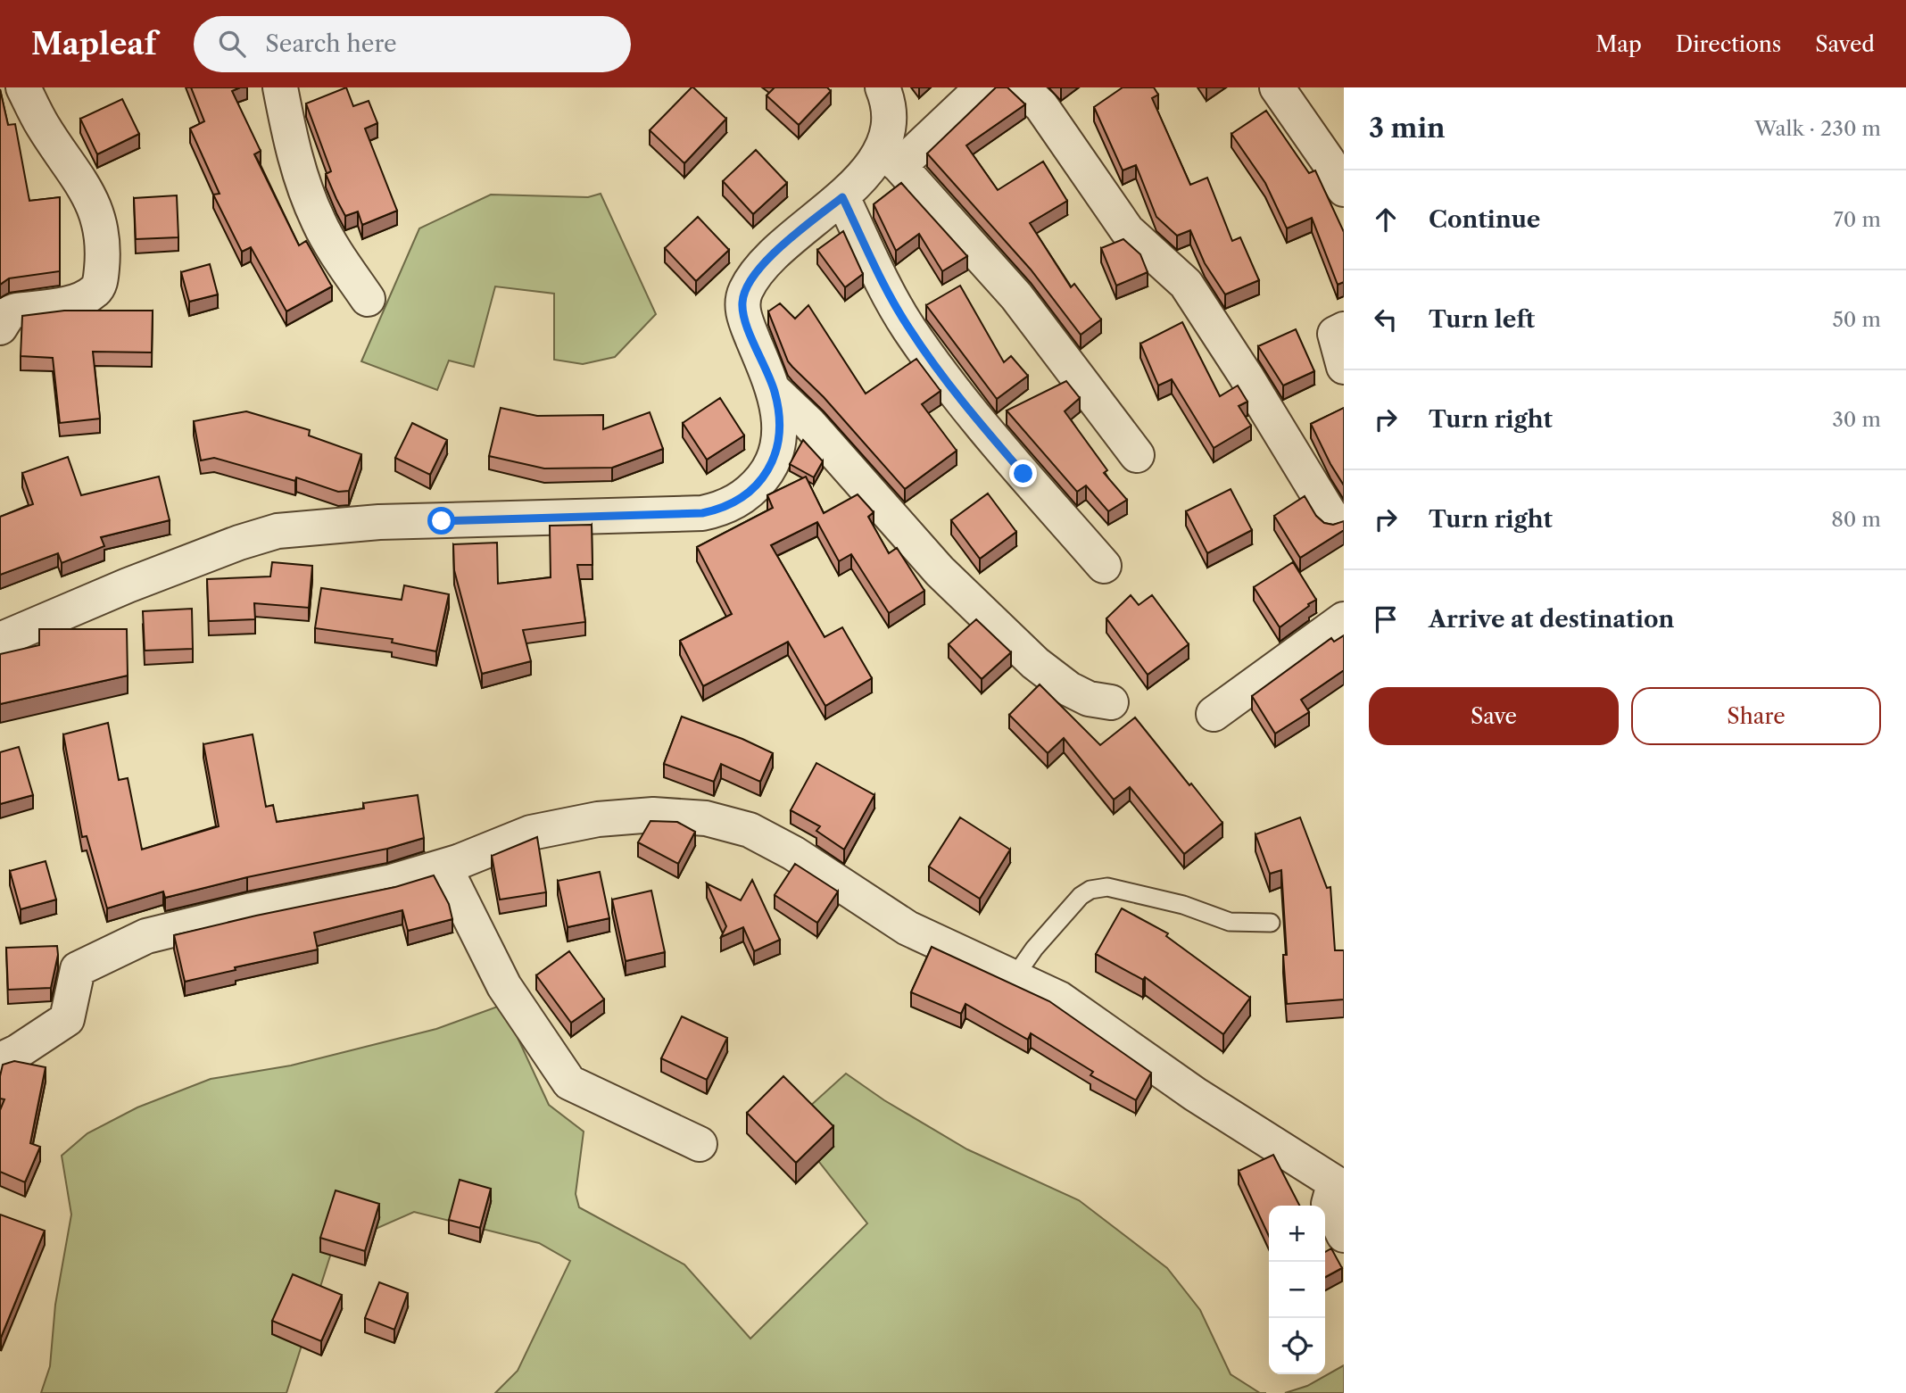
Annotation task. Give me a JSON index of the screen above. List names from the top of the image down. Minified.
{"page":{"header":"Mapleaf","search":"Search here","nav":["Map","Directions","Saved"],"heading":["3 min","Walk · 230 m"],"list":[["Continue","70 m"],["Turn left","50 m"],["Turn right","30 m"],["Turn right","80 m"],"Arrive at destination"],"buttons":["Save","Share"],"map_buttons":["+","−"]}}
